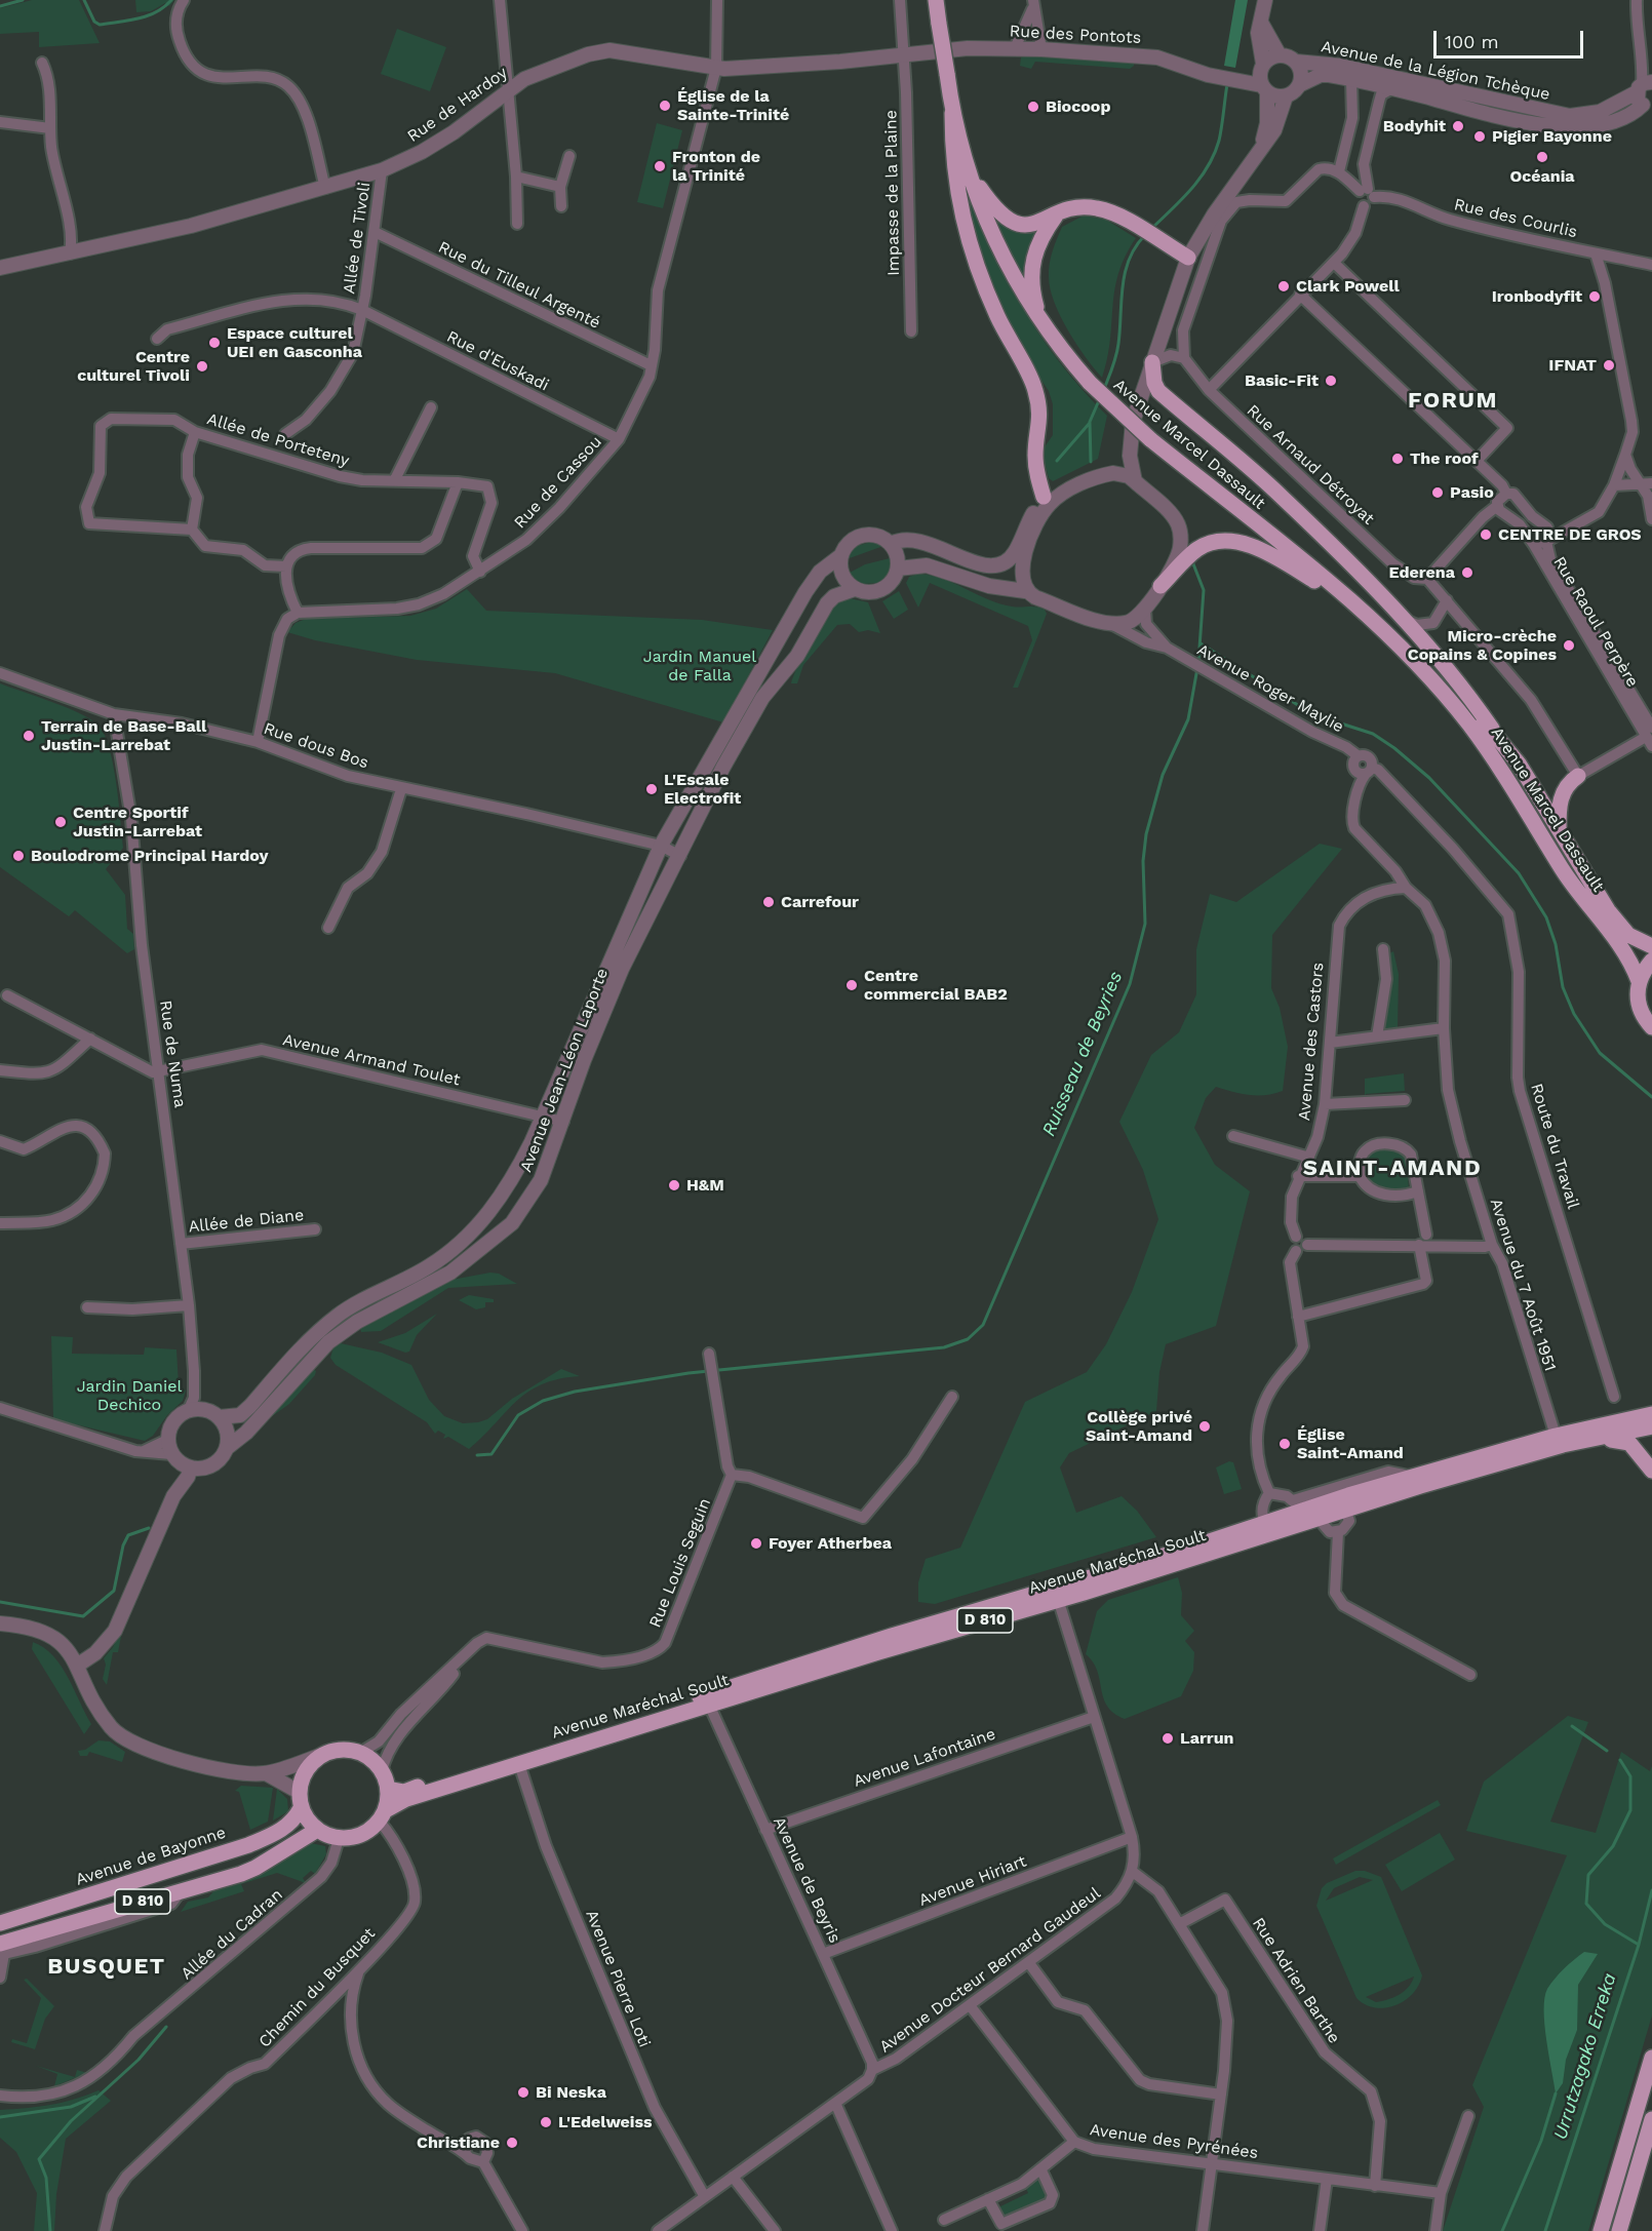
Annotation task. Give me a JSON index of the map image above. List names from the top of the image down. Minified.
{"streets":{"main road":["Avenue Marcel Dassault","Avenue Maréchal Soult","D 810","Avenue de Bayonne"],"street":["Rue des Pontots","Avenue de la Légion Tchèque","Rue de Hardoy","Impasse de la Plaine","Rue des Courlis","Allée de Tivoli","Rue du Tilleul Argenté","Rue d'Euskadi","Allée de Porteteny","Rue Arnaud Détroyat","Rue de Cassou","Rue Raoul Perpère","Avenue Roger Maylie","Rue dous Bos","Avenue des Castors","Rue de Numa","Avenue Armand Toulet","Avenue Jean-Léon Laporte","Route du Travail","Allée de Diane","Avenue du 7 Août 1951","Rue Louis Seguin","Avenue Lafontaine","Avenue de Beyris","Avenue Hiriart","Allée du Cadran","Avenue Docteur Bernard Gaudeul","Avenue Pierre Loti","Rue Adrien Barthe","Chemin du Busquet","Avenue des Pyrénées"]},"crossings":[["Rue des Pontots","Avenue de la Légion Tchèque"],["Rue des Pontots","Rue de Hardoy"],["Rue des Pontots","Impasse de la Plaine"],["Rue de Hardoy","Impasse de la Plaine"],["Rue de Hardoy","Allée de Tivoli"],["Rue de Hardoy","Rue de Cassou"],["Allée de Tivoli","Rue du Tilleul Argenté"],["Allée de Tivoli","Rue d'Euskadi"],["Rue du Tilleul Argenté","Rue de Cassou"],["Rue d'Euskadi","Rue de Cassou"],["Allée de Porteteny","Rue de Cassou"],["Avenue Roger Maylie","Route du Travail"],["Avenue Roger Maylie","Avenue du 7 Août 1951"],["Rue dous Bos","Rue de Numa"],["Rue dous Bos","Avenue Jean-Léon Laporte"],["Avenue des Castors","Avenue du 7 Août 1951"],["Rue de Numa","Avenue Armand Toulet"],["Rue de Numa","Avenue Jean-Léon Laporte"],["Rue de Numa","Allée de Diane"],["Avenue Armand Toulet","Avenue Jean-Léon Laporte"],["Route du Travail","Avenue du 7 Août 1951"],["Avenue du 7 Août 1951","D 810"],["Avenue Maréchal Soult","D 810"],["Avenue Maréchal Soult","Avenue de Bayonne"],["Avenue Maréchal Soult","Avenue de Beyris"],["Avenue Maréchal Soult","Allée du Cadran"],["Avenue Maréchal Soult","Avenue Pierre Loti"],["Avenue Maréchal Soult","Chemin du Busquet"],["D 810","Avenue de Bayonne"],["D 810","Avenue de Beyris"],["D 810","Allée du Cadran"],["D 810","Chemin du Busquet"],["Avenue Lafontaine","Avenue de Beyris"],["Avenue de Bayonne","Allée du Cadran"],["Avenue de Bayonne","Chemin du Busquet"],["Avenue de Beyris","Avenue Hiriart"],["Avenue de Beyris","Avenue Docteur Bernard Gaudeul"],["Allée du Cadran","Chemin du Busquet"],["Avenue Docteur Bernard Gaudeul","Avenue Pierre Loti"],["Avenue Docteur Bernard Gaudeul","Avenue des Pyrénées"],["Rue Adrien Barthe","Avenue des Pyrénées"]],"districts":["FORUM","SAINT-AMAND","BUSQUET"],"water":["Ruisseau de Beyries","Urrutzagako Erreka"],"parks":["Jardin Manuel de Falla","Jardin Daniel Dechico"],"places":["Église de la Sainte-Trinité","Biocoop","Bodyhit","Pigier Bayonne","Océania","Fronton de la Trinité","Clark Powell","Ironbodyfit","Espace culturel UEI en Gasconha","IFNAT","Centre culturel Tivoli","Basic-Fit","The roof","Pasio","CENTRE DE GROS","Ederena","Micro-crèche Copains & Copines","Terrain de Base-Ball Justin-Larrebat","L'Escale Electrofit","Centre Sportif Justin-Larrebat","Boulodrome Principal Hardoy","Carrefour","Centre commercial BAB2","H&M","Collège privé Saint-Amand","Église Saint-Amand","Foyer Atherbea","Larrun","Bi Neska","L'Edelweiss","Christiane"],"scale_bar":"100 m"}
